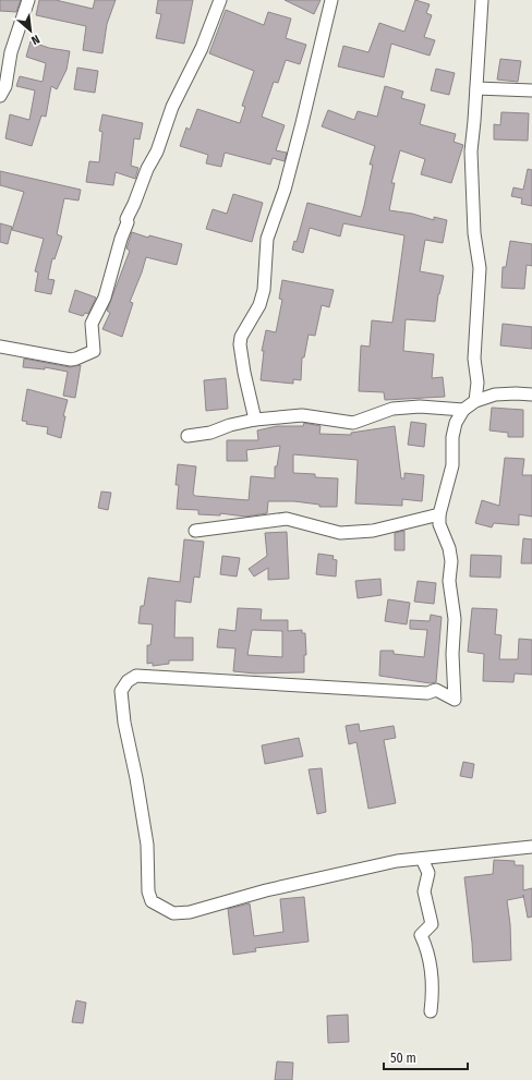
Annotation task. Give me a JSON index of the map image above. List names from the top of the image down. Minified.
{"scale_bar":"50 m","north":"bottom right"}
